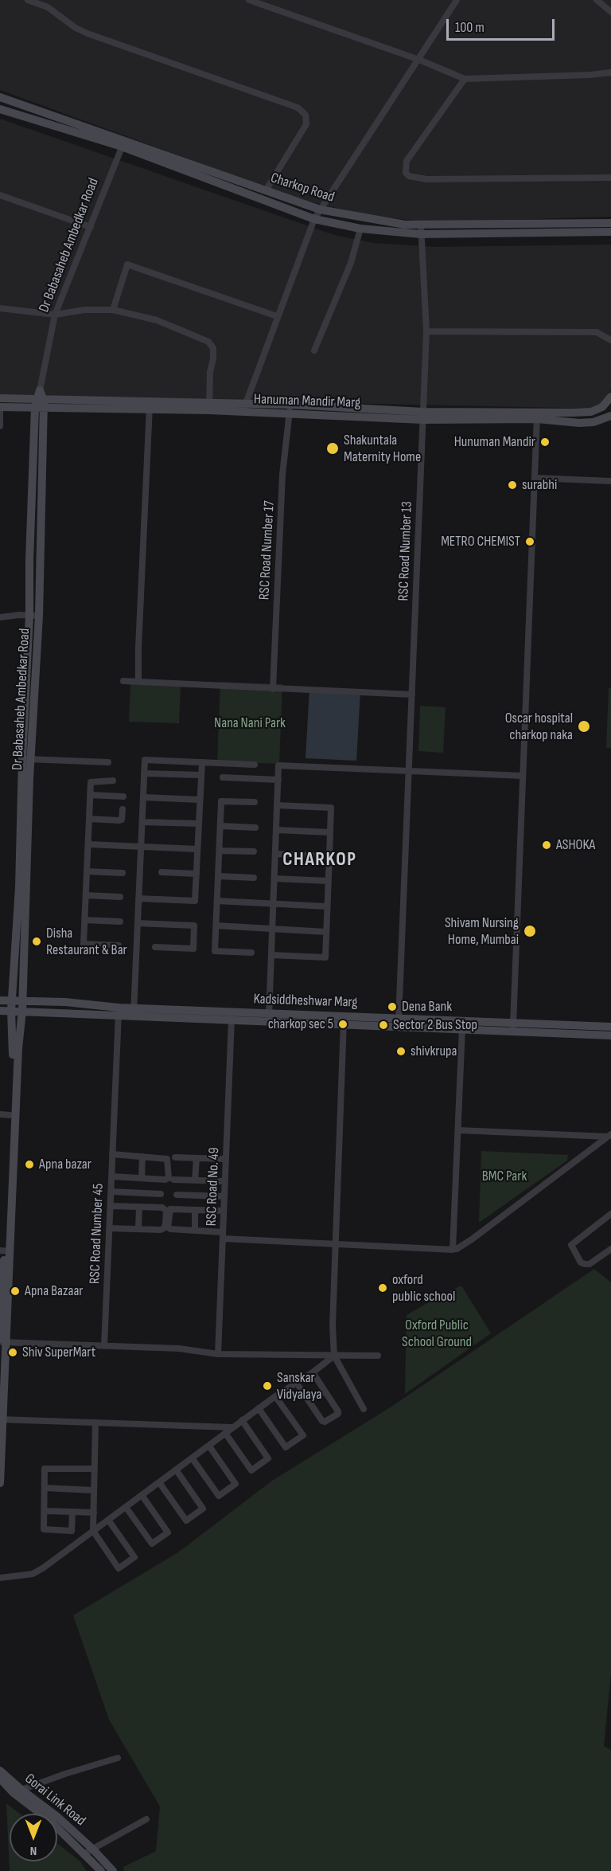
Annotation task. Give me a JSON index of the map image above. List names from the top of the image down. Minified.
{"streets":{"street":["Charkop Road","Dr Babasaheb Ambedkar Road","Hanuman Mandir Marg","RSC Road Number 17","RSC Road Number 13","Kadsiddheshwar Marg","RSC Road No. 49","RSC Road Number 45","Gorai Link Road"]},"crossings":[["Charkop Road","Dr Babasaheb Ambedkar Road"],["Charkop Road","RSC Road Number 13"],["Dr Babasaheb Ambedkar Road","Hanuman Mandir Marg"],["Dr Babasaheb Ambedkar Road","Kadsiddheshwar Marg"],["Hanuman Mandir Marg","RSC Road Number 17"],["Hanuman Mandir Marg","RSC Road Number 13"],["RSC Road Number 13","Kadsiddheshwar Marg"],["Kadsiddheshwar Marg","RSC Road No. 49"],["Kadsiddheshwar Marg","RSC Road Number 45"]],"districts":["CHARKOP"],"parks":["Nana Nani Park","BMC Park","Oxford Public School Ground"],"places":["Hunuman Mandir","Shakuntala Maternity Home","surabhi","METRO CHEMIST","Oscar hospital charkop naka","ASHOKA","Shivam Nursing Home, Mumbai","Disha Restaurant & Bar","Dena Bank","charkop sec 5","Sector 2 Bus Stop","shivkrupa","Apna bazar","oxford public school","Apna Bazaar","Shiv SuperMart","Sanskar Vidyalaya"],"scale_bar":"100 m","north":"bottom"}
